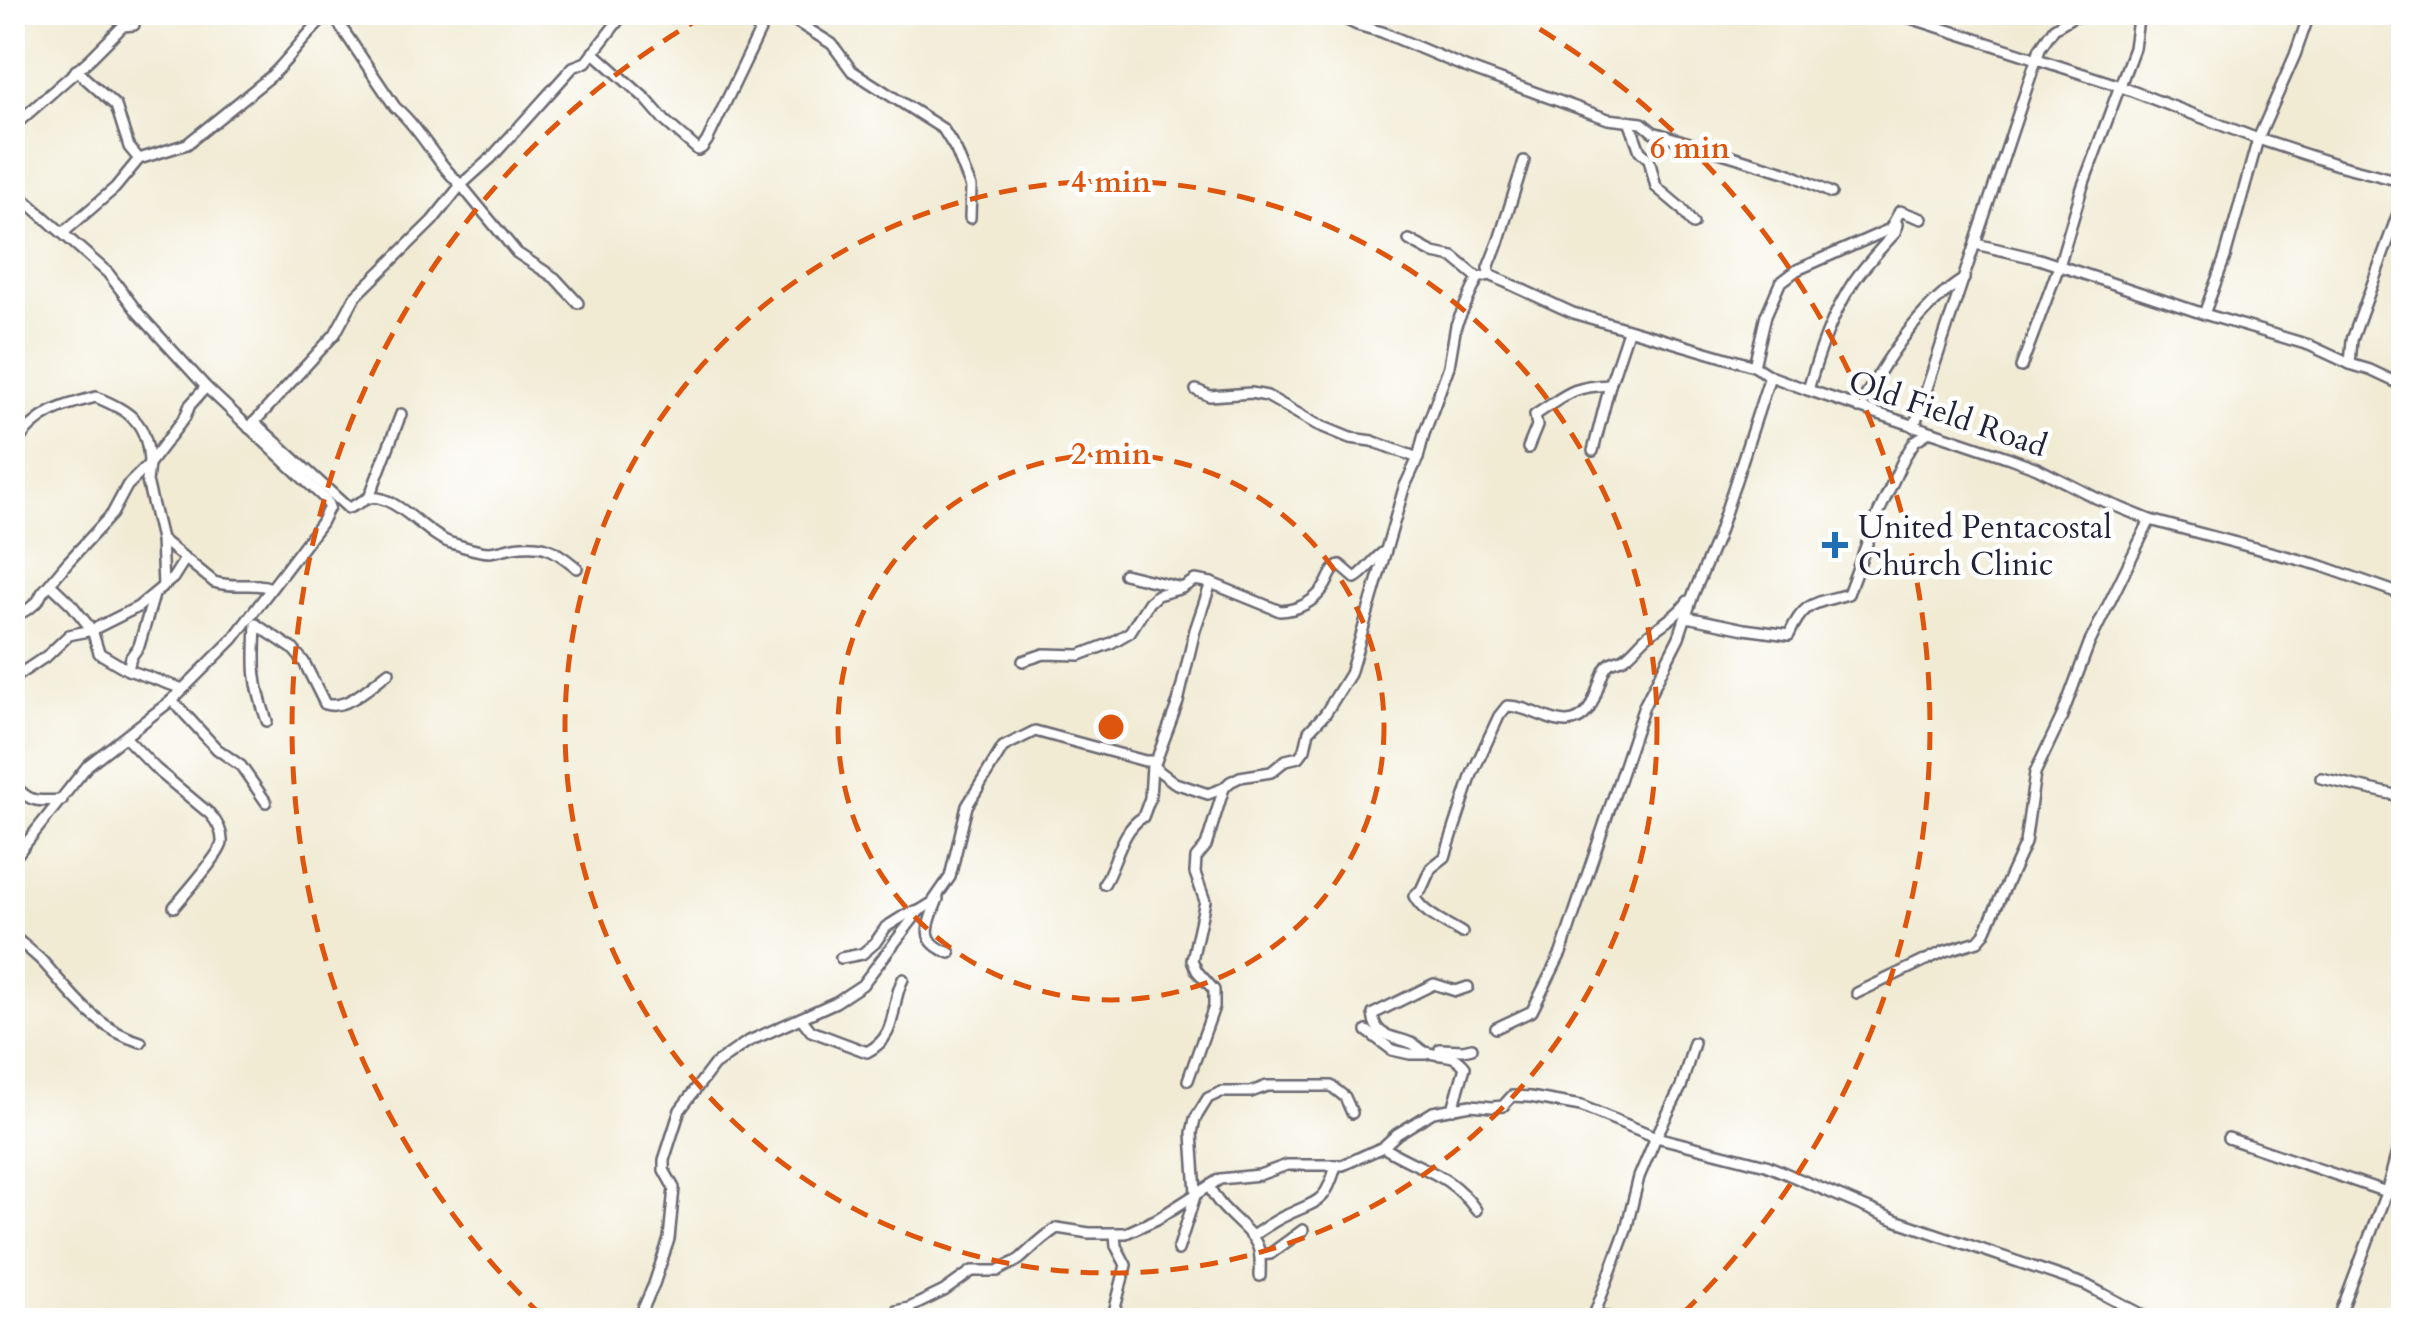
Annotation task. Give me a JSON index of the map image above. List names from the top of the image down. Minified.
{"streets":{"street":["Old Field Road"]},"places":{"health":["United Pentacostal Church Clinic"]},"rings":["6 min","4 min","2 min"]}
